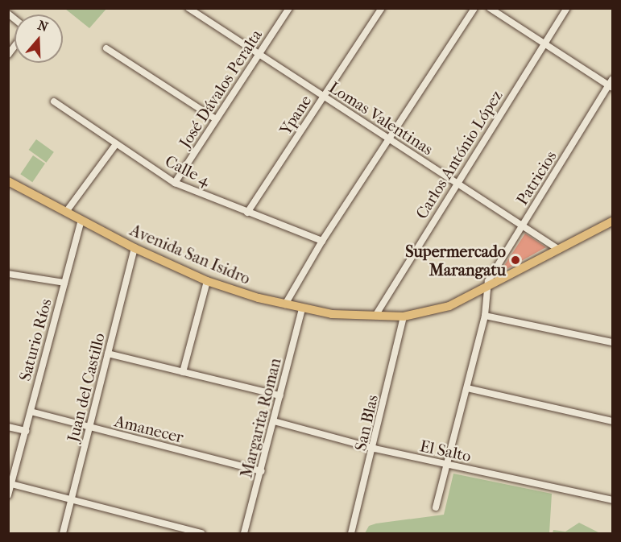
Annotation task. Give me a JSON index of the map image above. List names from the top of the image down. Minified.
{"streets":{"main road":["Avenida San Isidro"],"street":["José Dávalos Peralta","Ypane","Lomas Valentinas","Carlos António López","Calle 4","Patricios","Saturio Ríos","Juan del Castillo","Margarita Roman","San Blas","Amanecer","El Salto"]},"crossings":[["José Dávalos Peralta","Lomas Valentinas"],["José Dávalos Peralta","Calle 4"],["Ypane","Lomas Valentinas"],["Ypane","Calle 4"],["Lomas Valentinas","Carlos António López"],["Lomas Valentinas","Patricios"],["Lomas Valentinas","Avenida San Isidro"],["Carlos António López","Avenida San Isidro"],["Patricios","Avenida San Isidro"],["Avenida San Isidro","Saturio Ríos"],["Avenida San Isidro","Juan del Castillo"],["Avenida San Isidro","Margarita Roman"],["Avenida San Isidro","San Blas"],["Saturio Ríos","Amanecer"],["Juan del Castillo","Amanecer"],["Margarita Roman","Amanecer"],["Margarita Roman","El Salto"],["San Blas","El Salto"]],"places":["Supermercado Marangatu"],"north":"top"}
